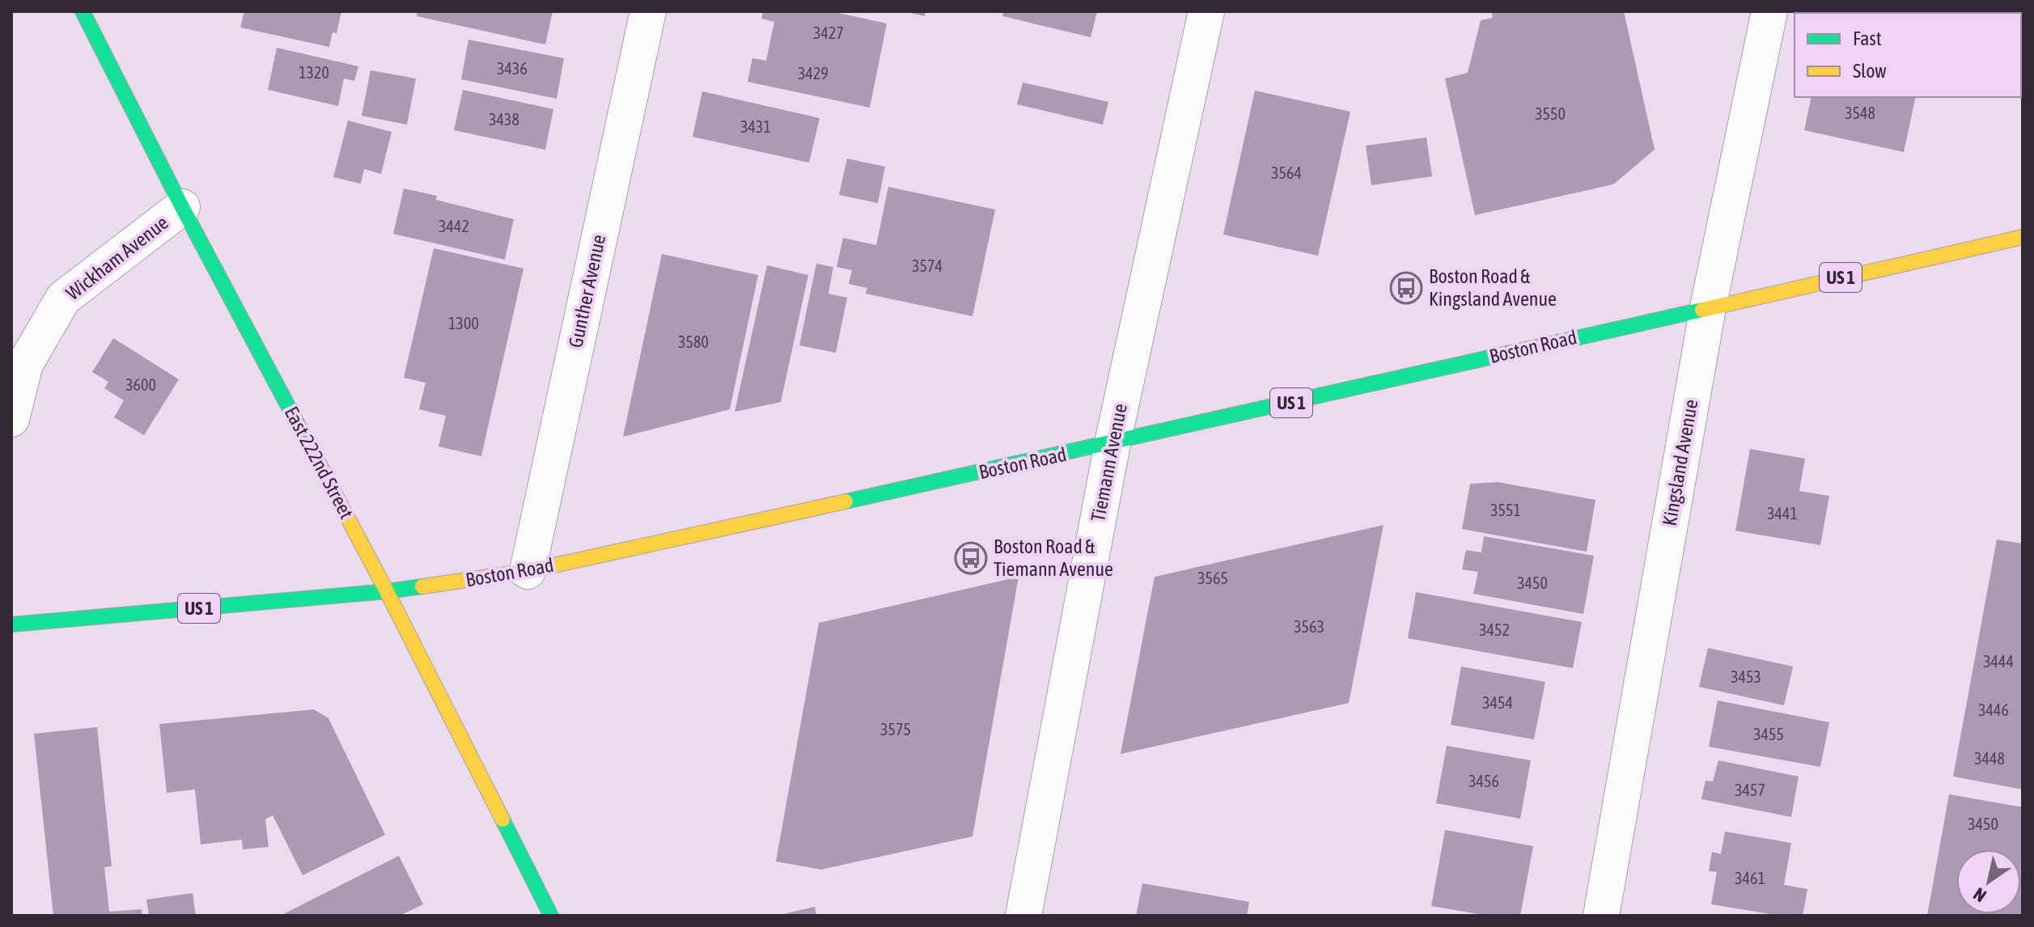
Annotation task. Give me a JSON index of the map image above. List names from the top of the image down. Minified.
{"streets":{"main road":["US 1","Boston Road","East 222nd Street"],"street":["Wickham Avenue","Gunther Avenue","Tiemann Avenue","Kingsland Avenue"]},"crossings":[["Wickham Avenue","East 222nd Street"],["Gunther Avenue","Boston Road"],["Boston Road","East 222nd Street"],["Boston Road","Tiemann Avenue"],["Boston Road","Kingsland Avenue"]],"places":{"bus stop":["Boston Road & Kingsland Avenue","Boston Road & Tiemann Avenue"]},"house_numbers":["3427","3436","1320","3429","3548","3550","3438","3431","3564","3442","3574","1300","3580","3600","3551","3441","3565","3450","3563","3452","3444","3453","3454","3446","3575","3455","3448","3456","3457","3450","3461"],"legend":["Fast","Slow"],"north":"bottom left"}
